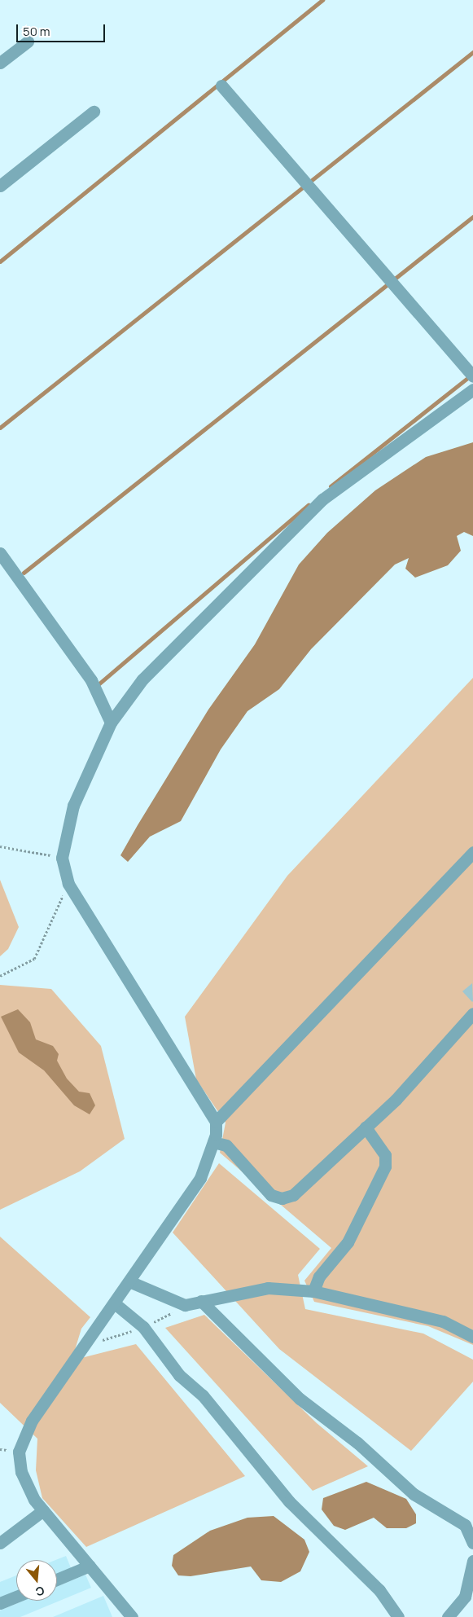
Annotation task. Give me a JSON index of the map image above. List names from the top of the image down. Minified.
{"scale_bar":"50 m","north":"bottom"}
